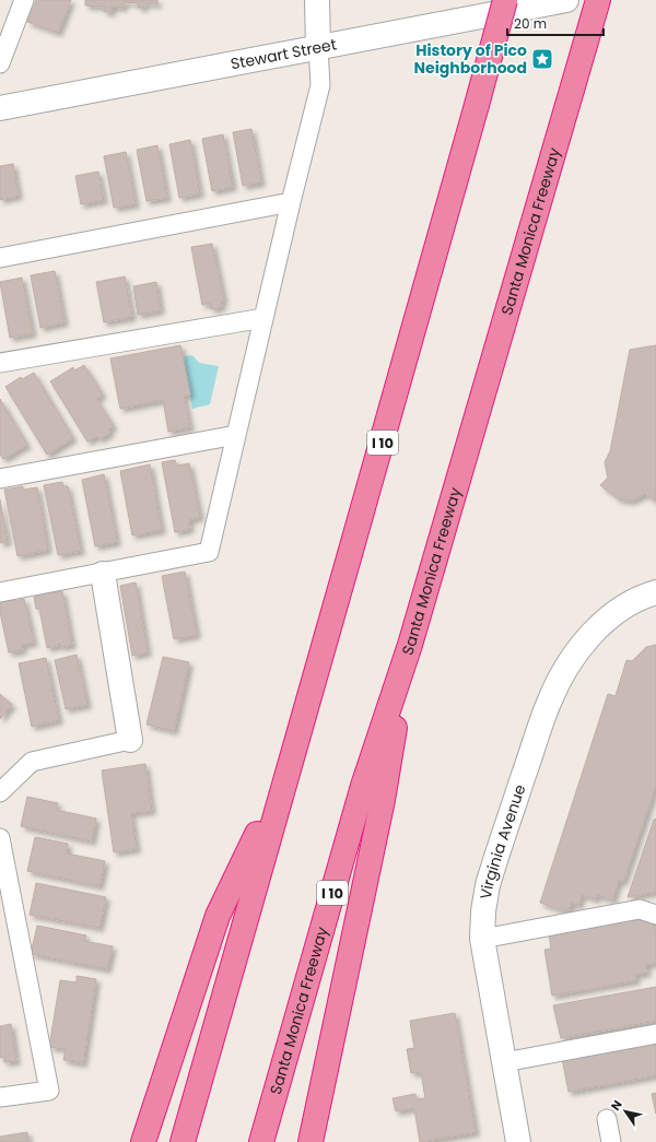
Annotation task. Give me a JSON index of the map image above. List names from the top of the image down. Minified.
{"streets":{"highway":["Santa Monica Freeway","I 10"],"street":["Stewart Street","Virginia Avenue"]},"places":{"place":["History of Pico Neighborhood"]},"scale_bar":"20 m","north":"top left"}
